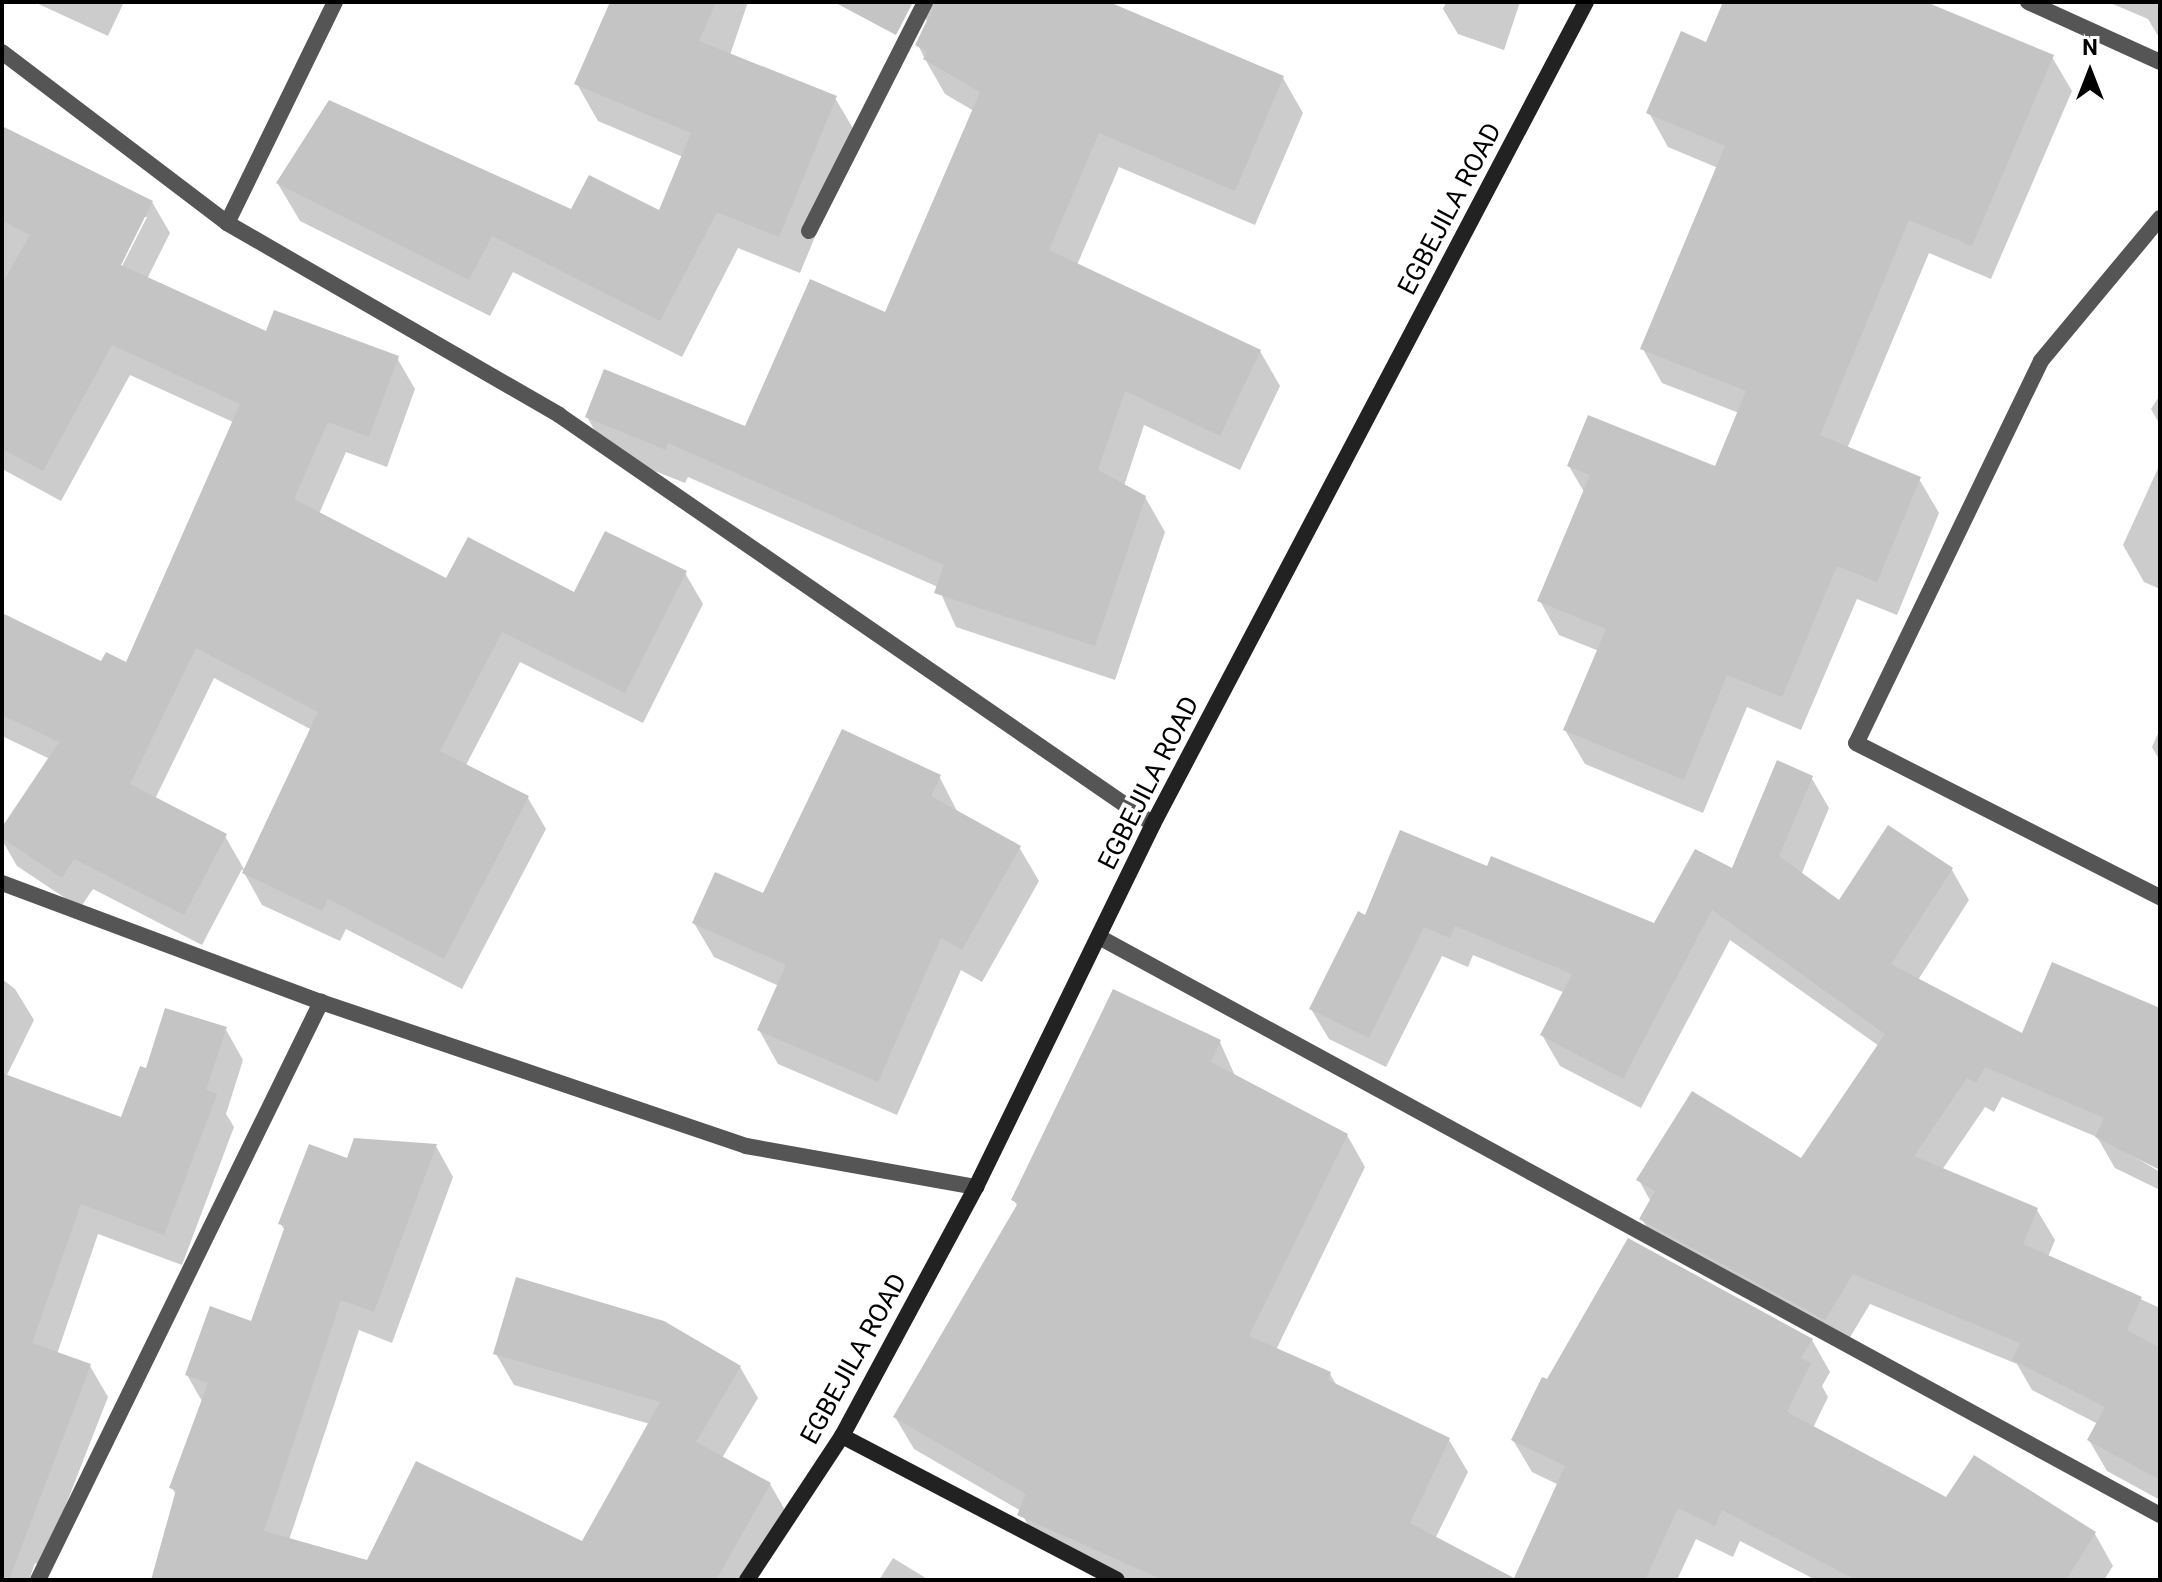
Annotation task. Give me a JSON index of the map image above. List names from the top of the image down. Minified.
{"streets":{"street":["EGBEJILA ROAD"]},"north":"top"}
